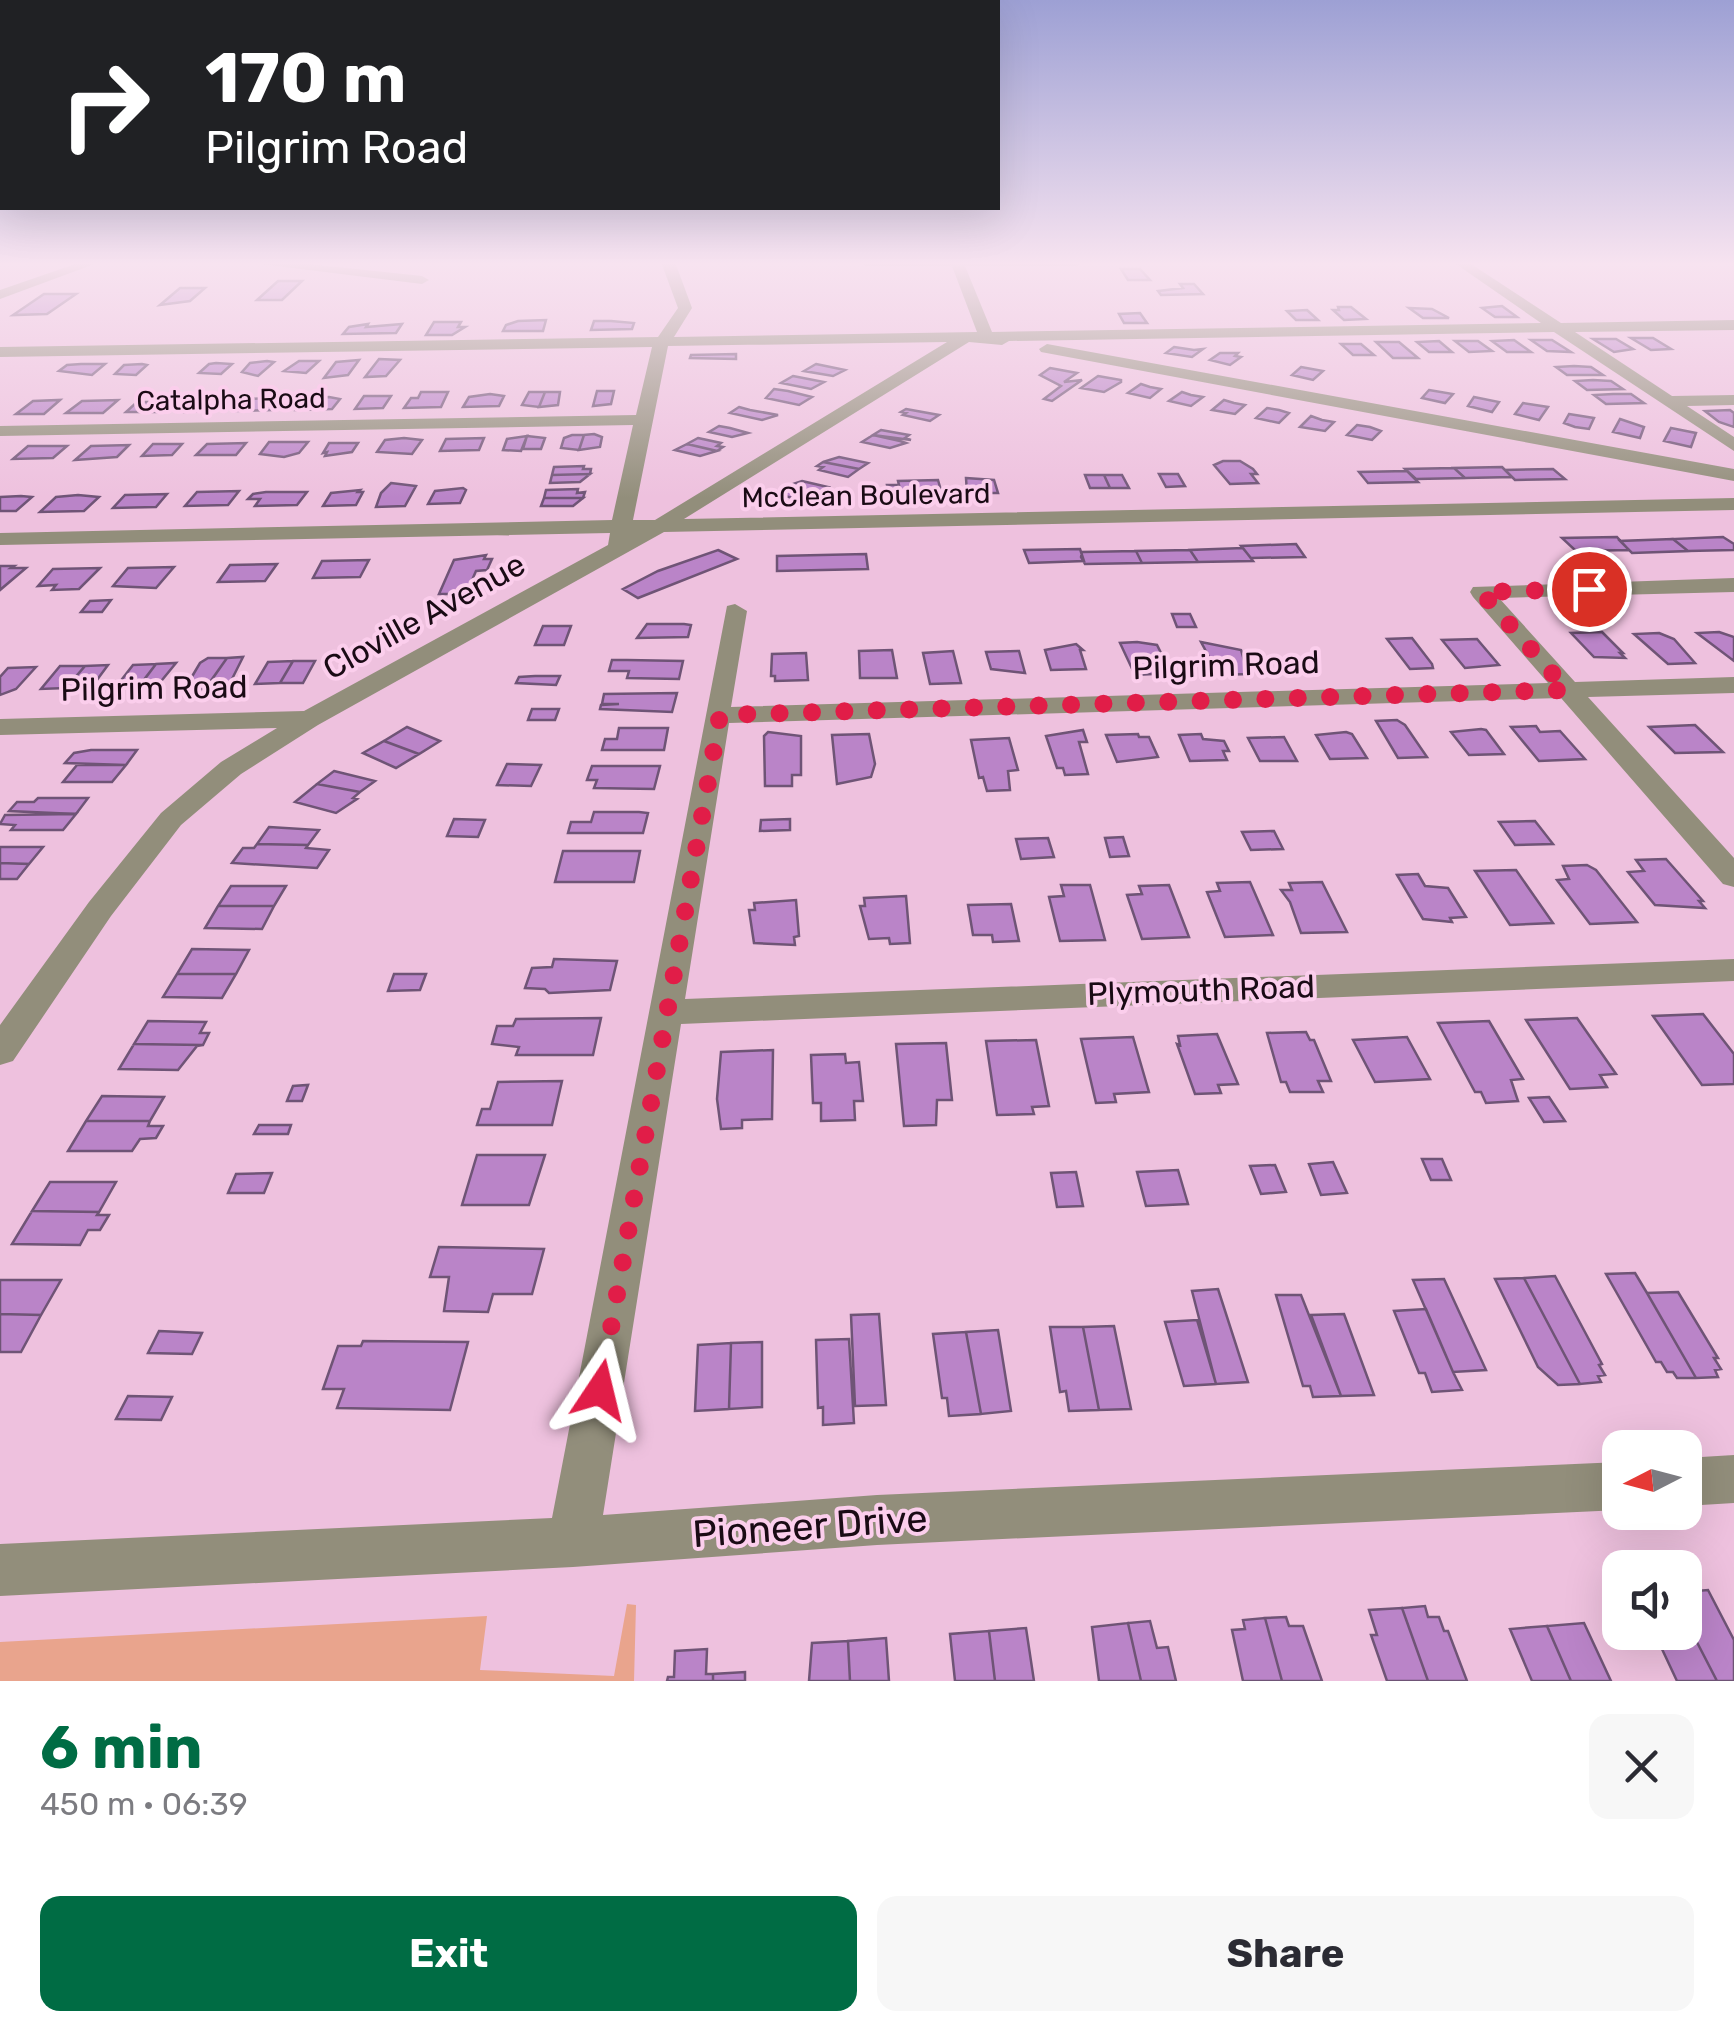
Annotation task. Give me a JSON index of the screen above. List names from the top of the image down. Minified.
{"streets":{"street":["Catalpha Road","McClean Boulevard","Cloville Avenue","Pilgrim Road","Plymouth Road","Pioneer Drive"]},"crossings":[["McClean Boulevard","Cloville Avenue"],["Cloville Avenue","Pilgrim Road"]],"north":"left","page":{"turn":["170 m","Pilgrim Road"],"heading":["6 min","450 m · 06:39"],"buttons":["Exit","Share"]}}
